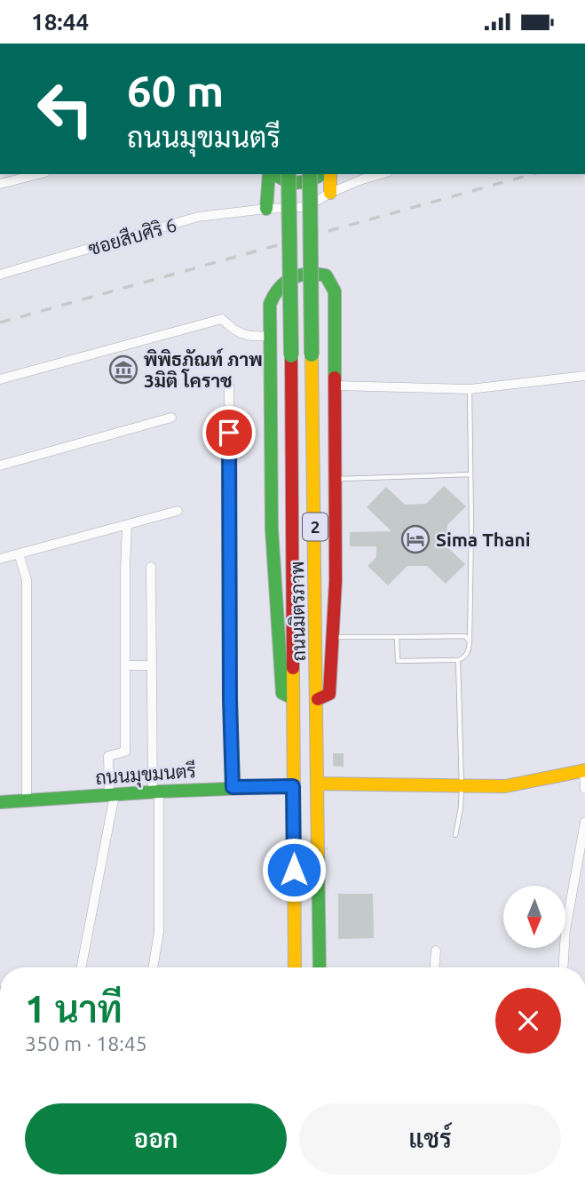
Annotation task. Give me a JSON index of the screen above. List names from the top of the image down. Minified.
{"streets":{"main road":["2","ถนนมิตรภาพ","ถนนมุขมนตรี"],"street":["ซอยสืบศิริ 6"]},"crossings":[["ถนนมิตรภาพ","ถนนมุขมนตรี"]],"places":{"museum":["พิพิธภัณท์ ภาพ 3มิติ โคราช"],"hotel":["Sima Thani"]},"north":"bottom","page":{"status":"18:44","turn":["60 m","ถนนมุขมนตรี"],"heading":["1 นาที","350 m · 18:45"],"buttons":["ออก","แชร์"]}}
